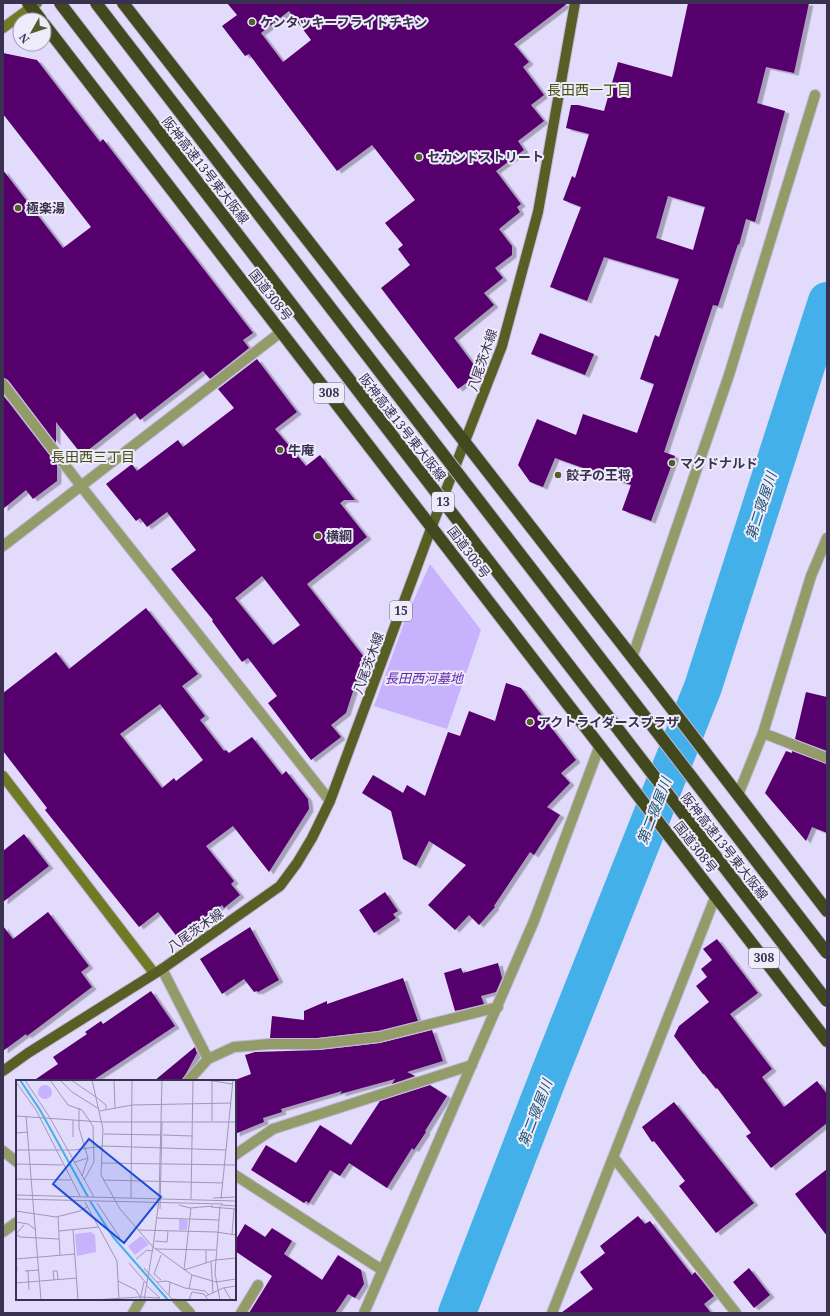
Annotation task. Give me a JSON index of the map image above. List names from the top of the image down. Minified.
{"streets":{"highway":["阪神高速13号東大阪線","国道308号","308","13"],"main road":["八尾茨木線","15"]},"crossings":[["国道308号","八尾茨木線"]],"districts":["長田西一丁目","長田西三丁目"],"water":["第二寝屋川"],"parks":["長田西河墓地"],"places":["ケンタッキーフライドチキン","セカンドストリート","極楽湯","牛庵","マクドナルド","餃子の王将","横綱","アクトライダースプラザ"],"north":"bottom left"}
